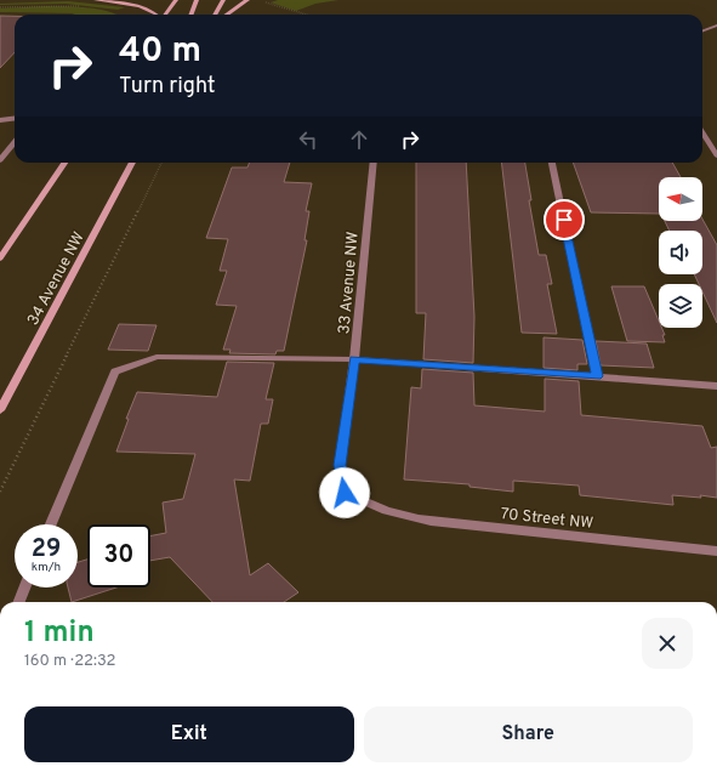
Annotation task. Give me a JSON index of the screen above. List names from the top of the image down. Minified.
{"streets":{"main road":["34 Avenue NW"],"street":["33 Avenue NW","70 Street NW"]},"crossings":[["33 Avenue NW","70 Street NW"]],"north":"left","page":{"turn":["40 m","Turn right"],"speed":"29 km/h","limit":"30","heading":["1 min","160 m · 22:32"],"buttons":["Exit","Share"]}}
